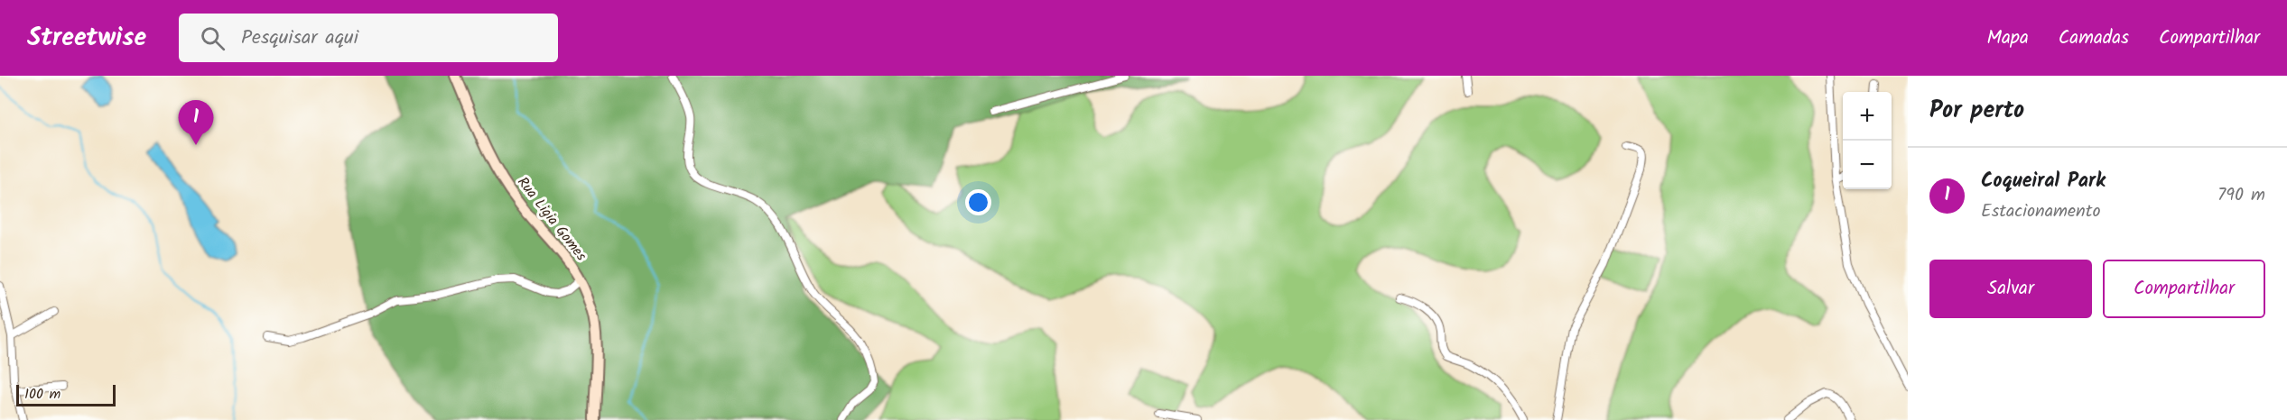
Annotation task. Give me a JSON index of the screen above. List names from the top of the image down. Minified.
{"streets":{"street":["Rua Ligia Gomes"]},"scale_bar":"100 m","page":{"header":"Streetwise","search":"Pesquisar aqui","nav":["Mapa","Camadas","Compartilhar"],"heading":"Por perto","map_buttons":["+","−"],"pins":"1","list":[{"mark":"1","name":"Coqueiral Park","note":"Estacionamento","value":"790 m"}],"buttons":["Salvar","Compartilhar"],"scale":"100 m"}}
